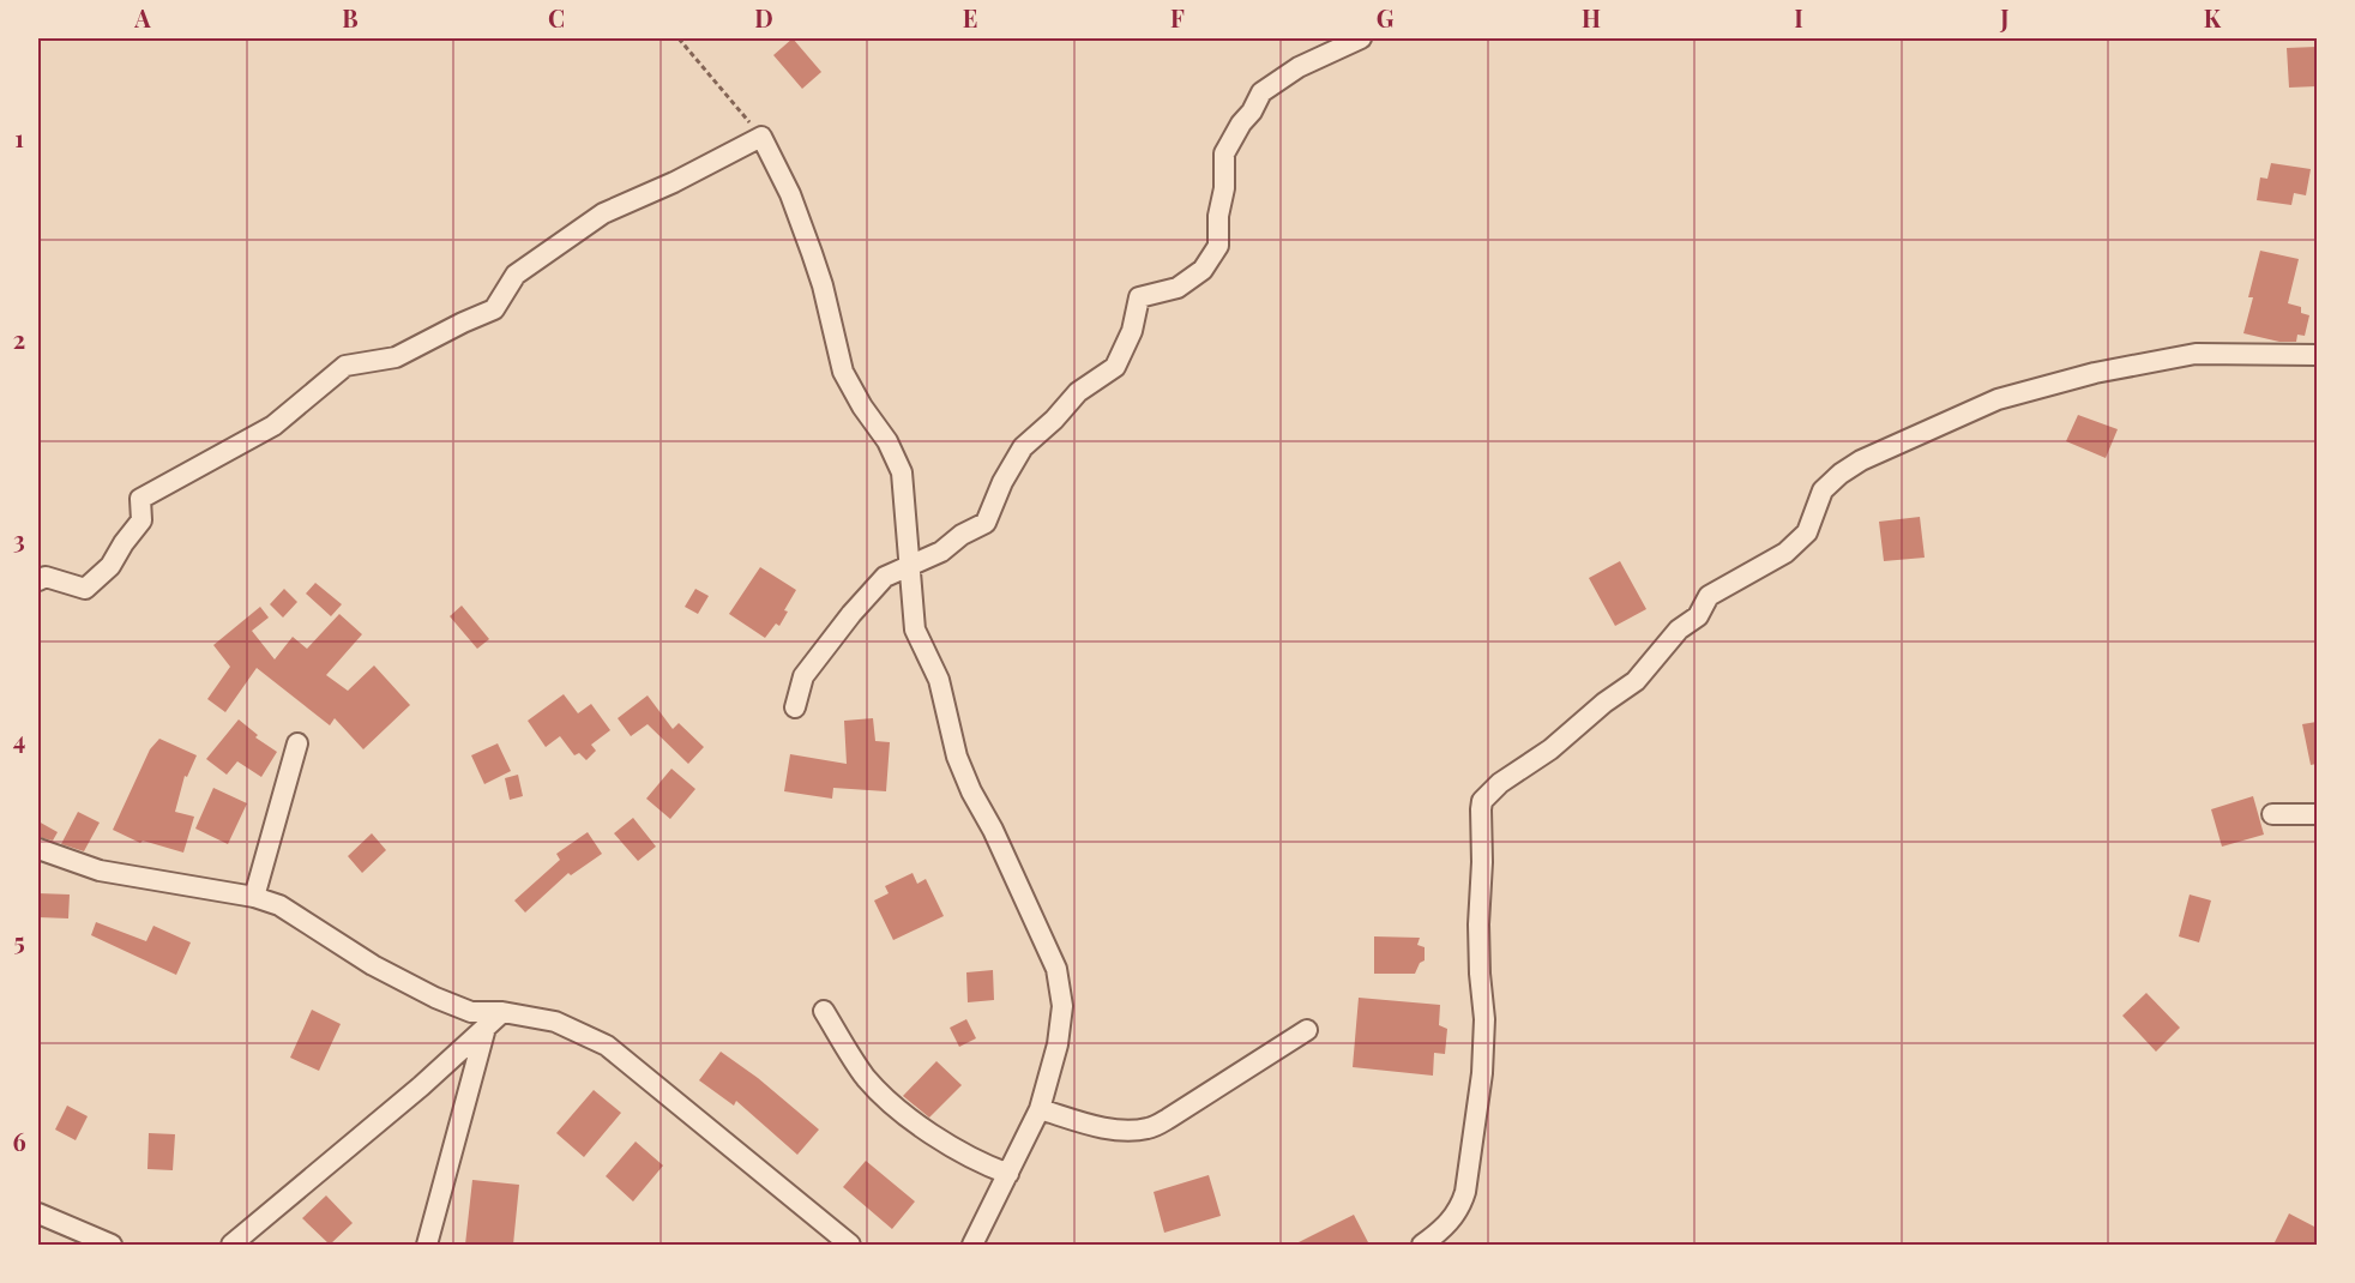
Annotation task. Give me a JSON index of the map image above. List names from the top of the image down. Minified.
{"grid":{"columns":["A","B","C","D","E","F","G","H","I","J","K"],"rows":["1","2","3","4","5","6"]}}
